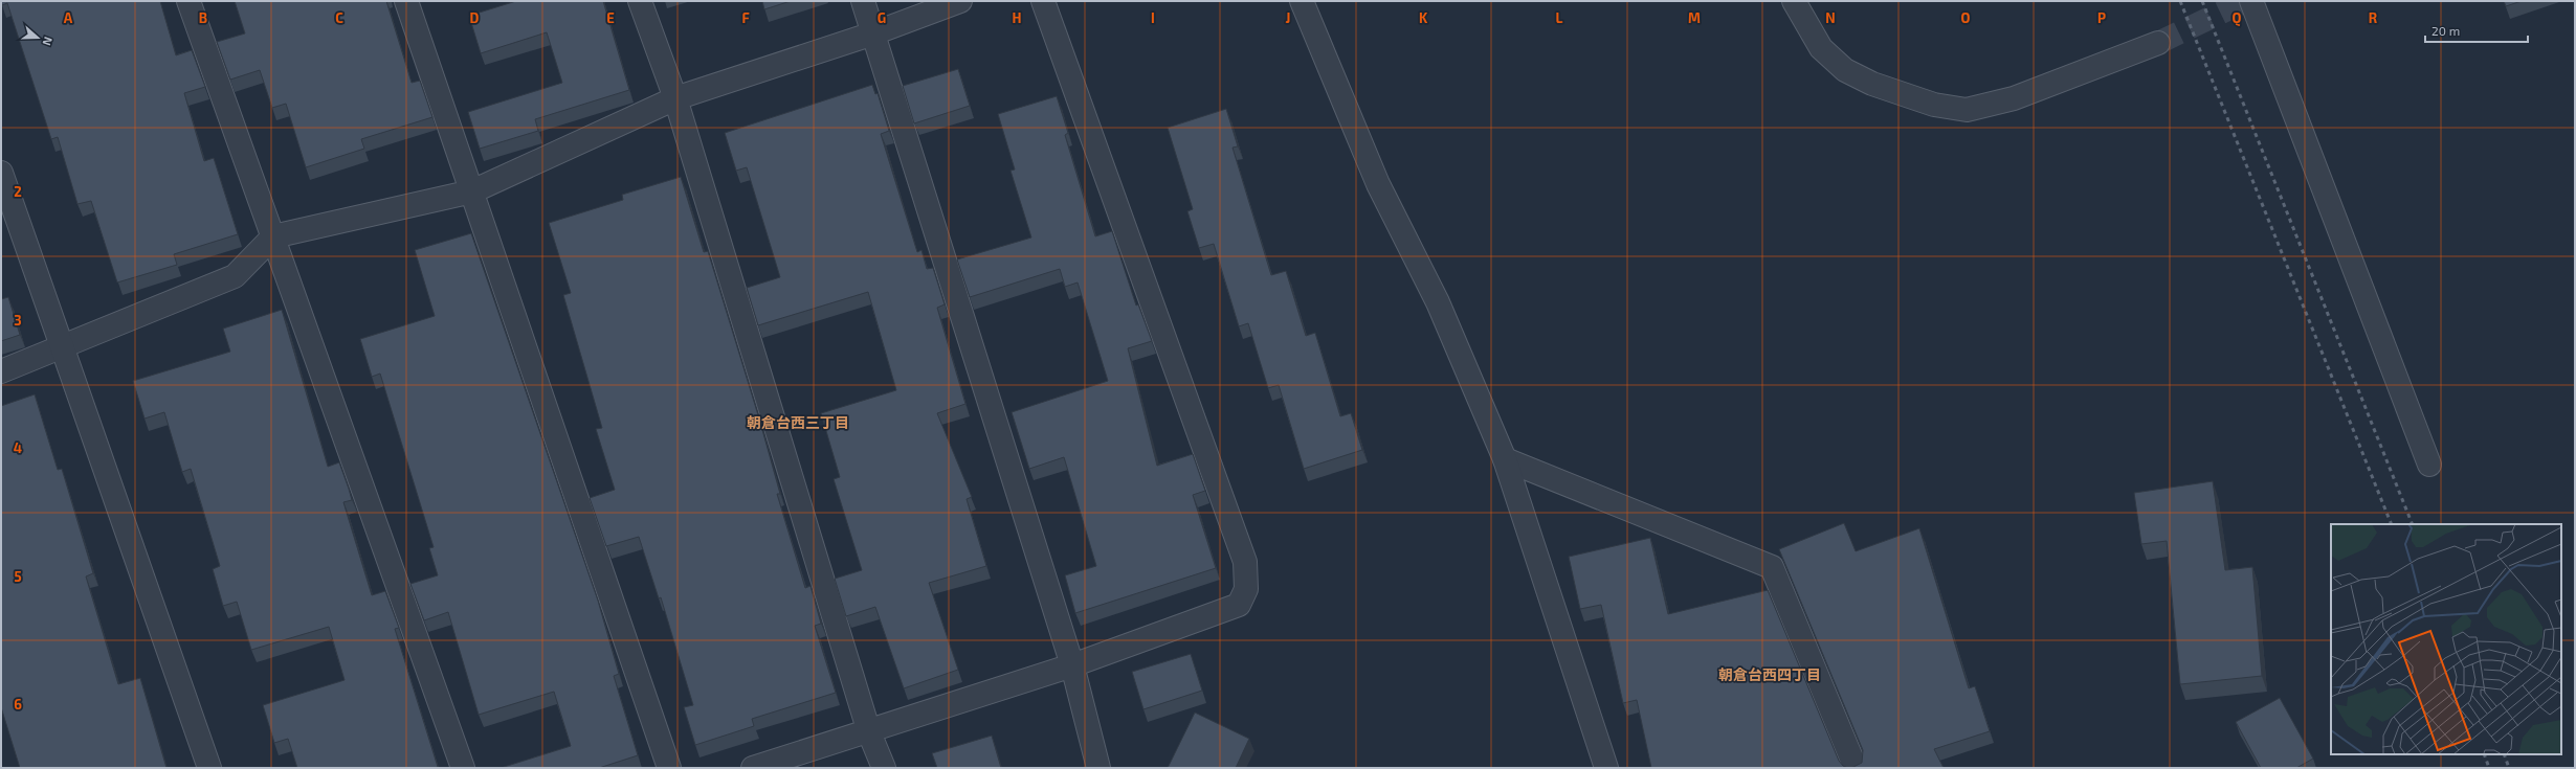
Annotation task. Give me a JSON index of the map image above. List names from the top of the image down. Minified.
{"districts":["朝倉台西三丁目","朝倉台西四丁目"],"scale_bar":"20 m","north":"right","grid":{"columns":["A","B","C","D","E","F","G","H","I","J","K","L","M","N","O","P","Q","R"],"rows":["2","3","4","5","6"]}}
